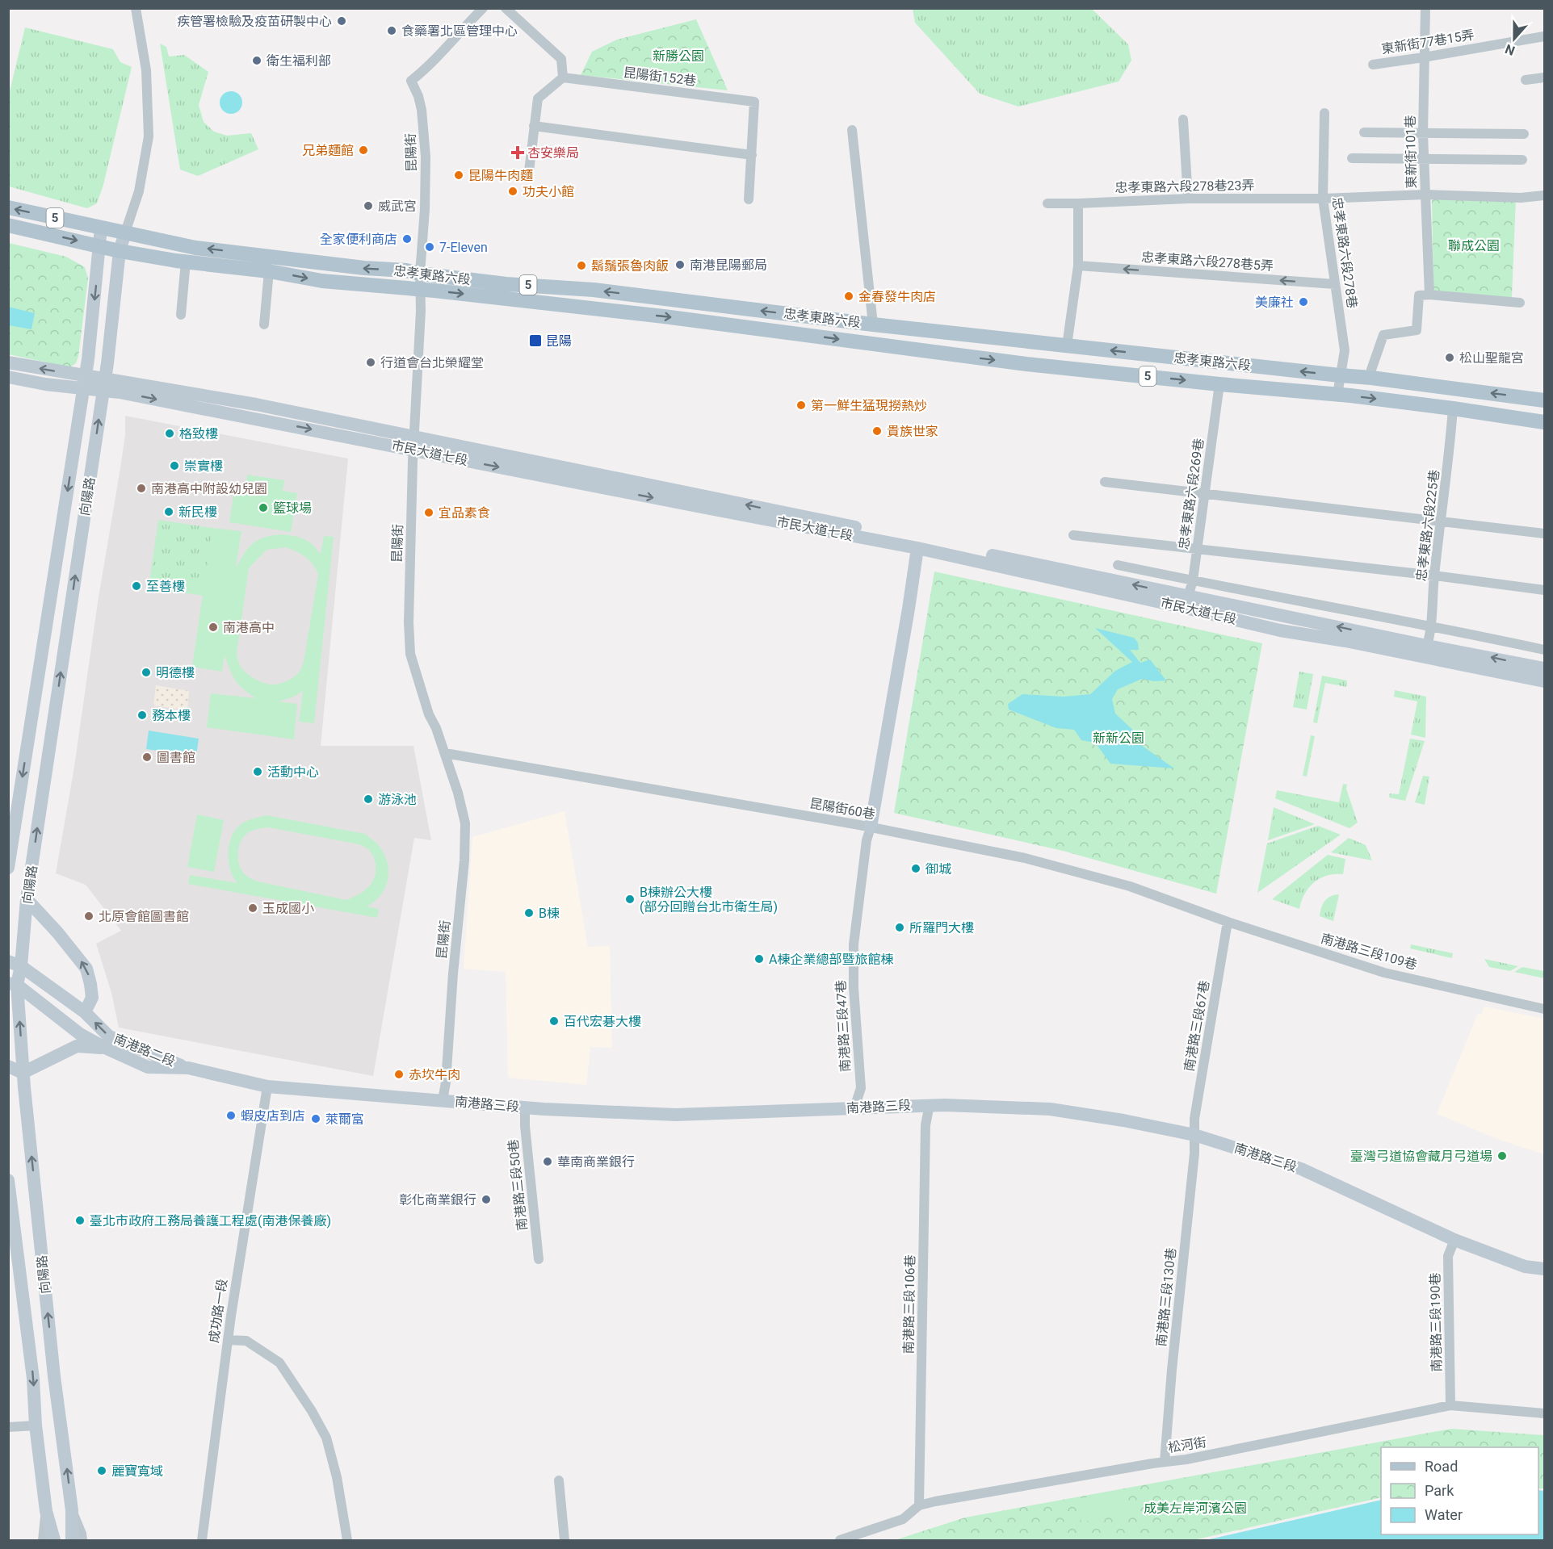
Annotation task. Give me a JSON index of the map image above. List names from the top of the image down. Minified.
{"streets":{"main road":["5","忠孝東路六段","市民大道七段","向陽路","南港路二段","南港路三段"],"street":["東新街77巷15弄","昆陽街152巷","東新街101巷","昆陽街","忠孝東路六段278巷23弄","忠孝東路六段278巷","忠孝東路六段278巷5弄","忠孝東路六段269巷","忠孝東路六段225巷","昆陽街60巷","南港路三段109巷","南港路三段47巷","南港路三段67巷","南港路三段50巷","南港路三段130巷","南港路三段106巷","成功路一段","南港路三段190巷","松河街"]},"crossings":[["東新街77巷15弄","東新街101巷"],["東新街101巷","忠孝東路六段278巷23弄"],["昆陽街","忠孝東路六段"],["昆陽街","市民大道七段"],["昆陽街","昆陽街60巷"],["昆陽街","南港路三段"],["忠孝東路六段278巷23弄","忠孝東路六段278巷"],["5","忠孝東路六段"],["5","向陽路"],["忠孝東路六段278巷","忠孝東路六段278巷5弄"],["忠孝東路六段278巷","忠孝東路六段"],["忠孝東路六段","忠孝東路六段269巷"],["忠孝東路六段","向陽路"],["忠孝東路六段","忠孝東路六段225巷"],["市民大道七段","忠孝東路六段269巷"],["市民大道七段","向陽路"],["市民大道七段","忠孝東路六段225巷"],["向陽路","南港路二段"],["昆陽街60巷","南港路三段109巷"],["昆陽街60巷","南港路三段47巷"],["昆陽街60巷","南港路三段67巷"],["南港路三段109巷","南港路三段67巷"],["南港路三段47巷","南港路三段"],["南港路三段67巷","南港路三段"],["南港路三段67巷","南港路三段130巷"],["南港路二段","南港路三段"],["南港路三段","南港路三段50巷"],["南港路三段","南港路三段130巷"],["南港路三段","南港路三段106巷"],["南港路三段","成功路一段"],["南港路三段","南港路三段190巷"],["南港路三段130巷","松河街"],["南港路三段106巷","松河街"],["南港路三段190巷","松河街"]],"one_way":["忠孝東路六段278巷5弄"],"parks":["新勝公園","聯成公園","新新公園","成美左岸河濱公園"],"places":{"other":["疾管署檢驗及疫苗研製中心","食藥署北區管理中心","衛生福利部","兄弟麵館","昆陽牛肉麵","功夫小館","威武宮","全家便利商店","7-Eleven","南港昆陽郵局","鬍鬚張魯肉飯","金春發牛肉店","美廉社","松山聖龍宮","行道會台北榮耀堂","第一鮮生猛現撈熱炒","貴族世家","格致樓","崇實樓","南港高中附設幼兒園","籃球場","新民樓","宜品素食","至善樓","南港高中","明德樓","務本樓","圖書館","活動中心","游泳池","御城","B棟辦公大樓 (部分回贈台北市衛生局)","玉成國小","B棟","北原會館圖書館","所羅門大樓","A棟企業總部暨旅館棟","百代宏碁大樓","赤坎牛肉","蝦皮店到店","萊爾富","臺灣弓道協會藏月弓道場","華南商業銀行","彰化商業銀行","臺北市政府工務局養護工程處(南港保養廠)","麗寶寬域"],"health":["杏安樂局"],"transit":["昆陽"]},"legend":["Road","Park","Water"],"north":"bottom"}
